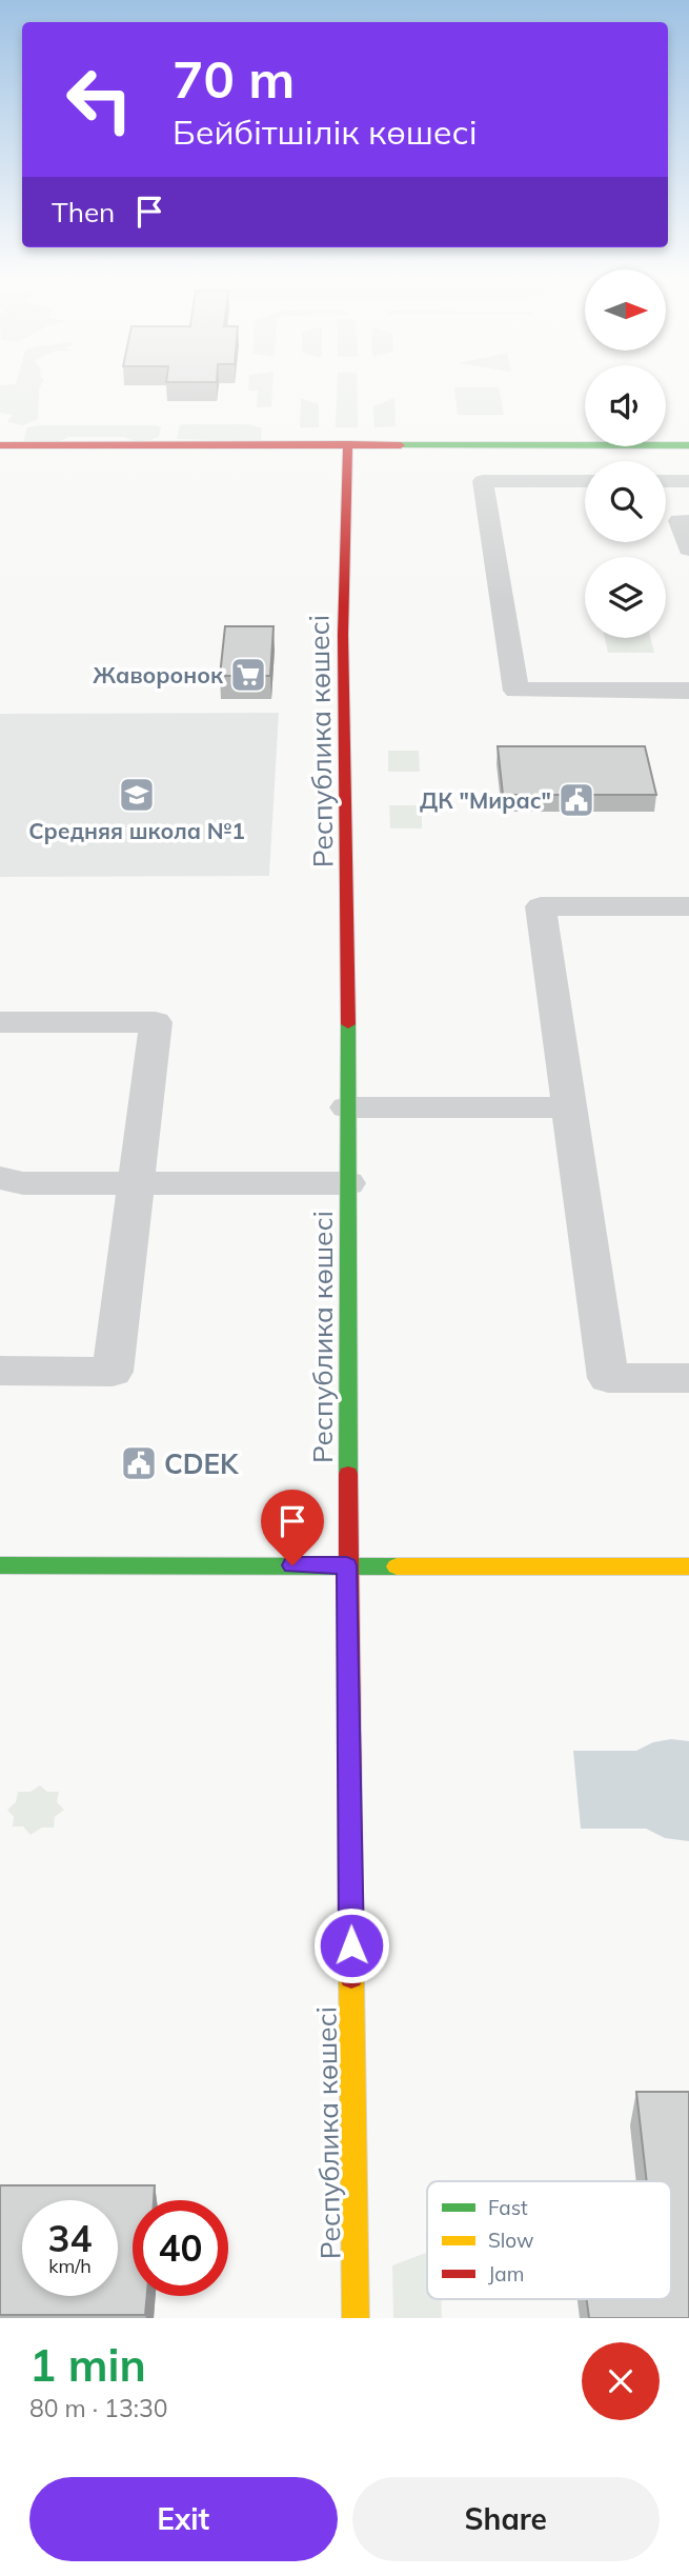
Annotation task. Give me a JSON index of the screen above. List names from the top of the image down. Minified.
{"streets":{"street":["Республика көшесі"]},"places":{"supermarket":["Жаворонок"],"school or university":["Средняя школа №1"],"public building":["ДК \"Мирас\"","CDEK"]},"legend":["Fast","Slow","Jam"],"north":"right","page":{"turn":["70 m","Бейбітшілік көшесі"],"then":"Then","speed":"34 km/h","limit":"40","heading":["1 min","80 m · 13:30"],"buttons":["Exit","Share"]}}
